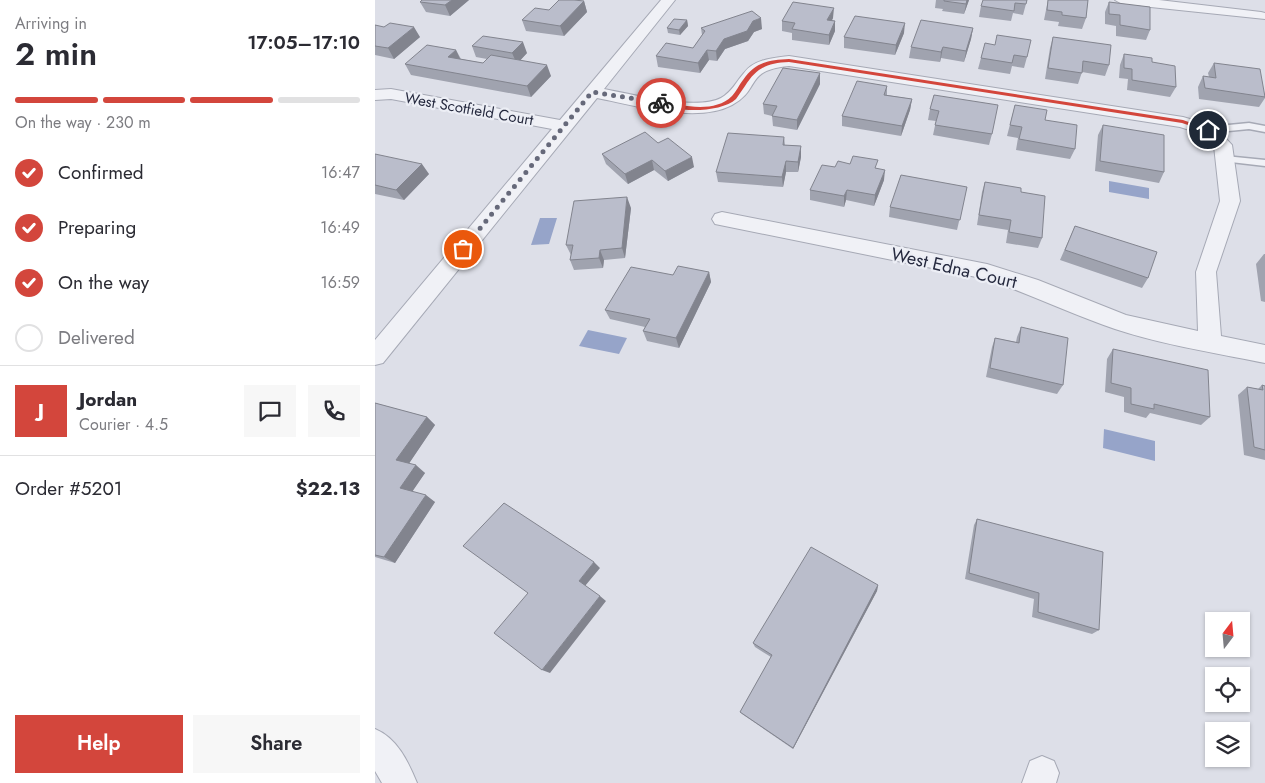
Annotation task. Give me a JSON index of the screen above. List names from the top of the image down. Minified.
{"streets":{"street":["West Scotfield Court","West Edna Court"]},"north":"top","page":{"heading":["2 min","Arriving in","17:05–17:10"],"panel":["Jordan","Courier · 4.5","Order #5201","$22.13"],"bar":"On the way · 230 m","list":[["Confirmed","16:47"],["Preparing","16:49"],["On the way","16:59"],"Delivered"],"round":"J","buttons":["Help","Share"]}}
